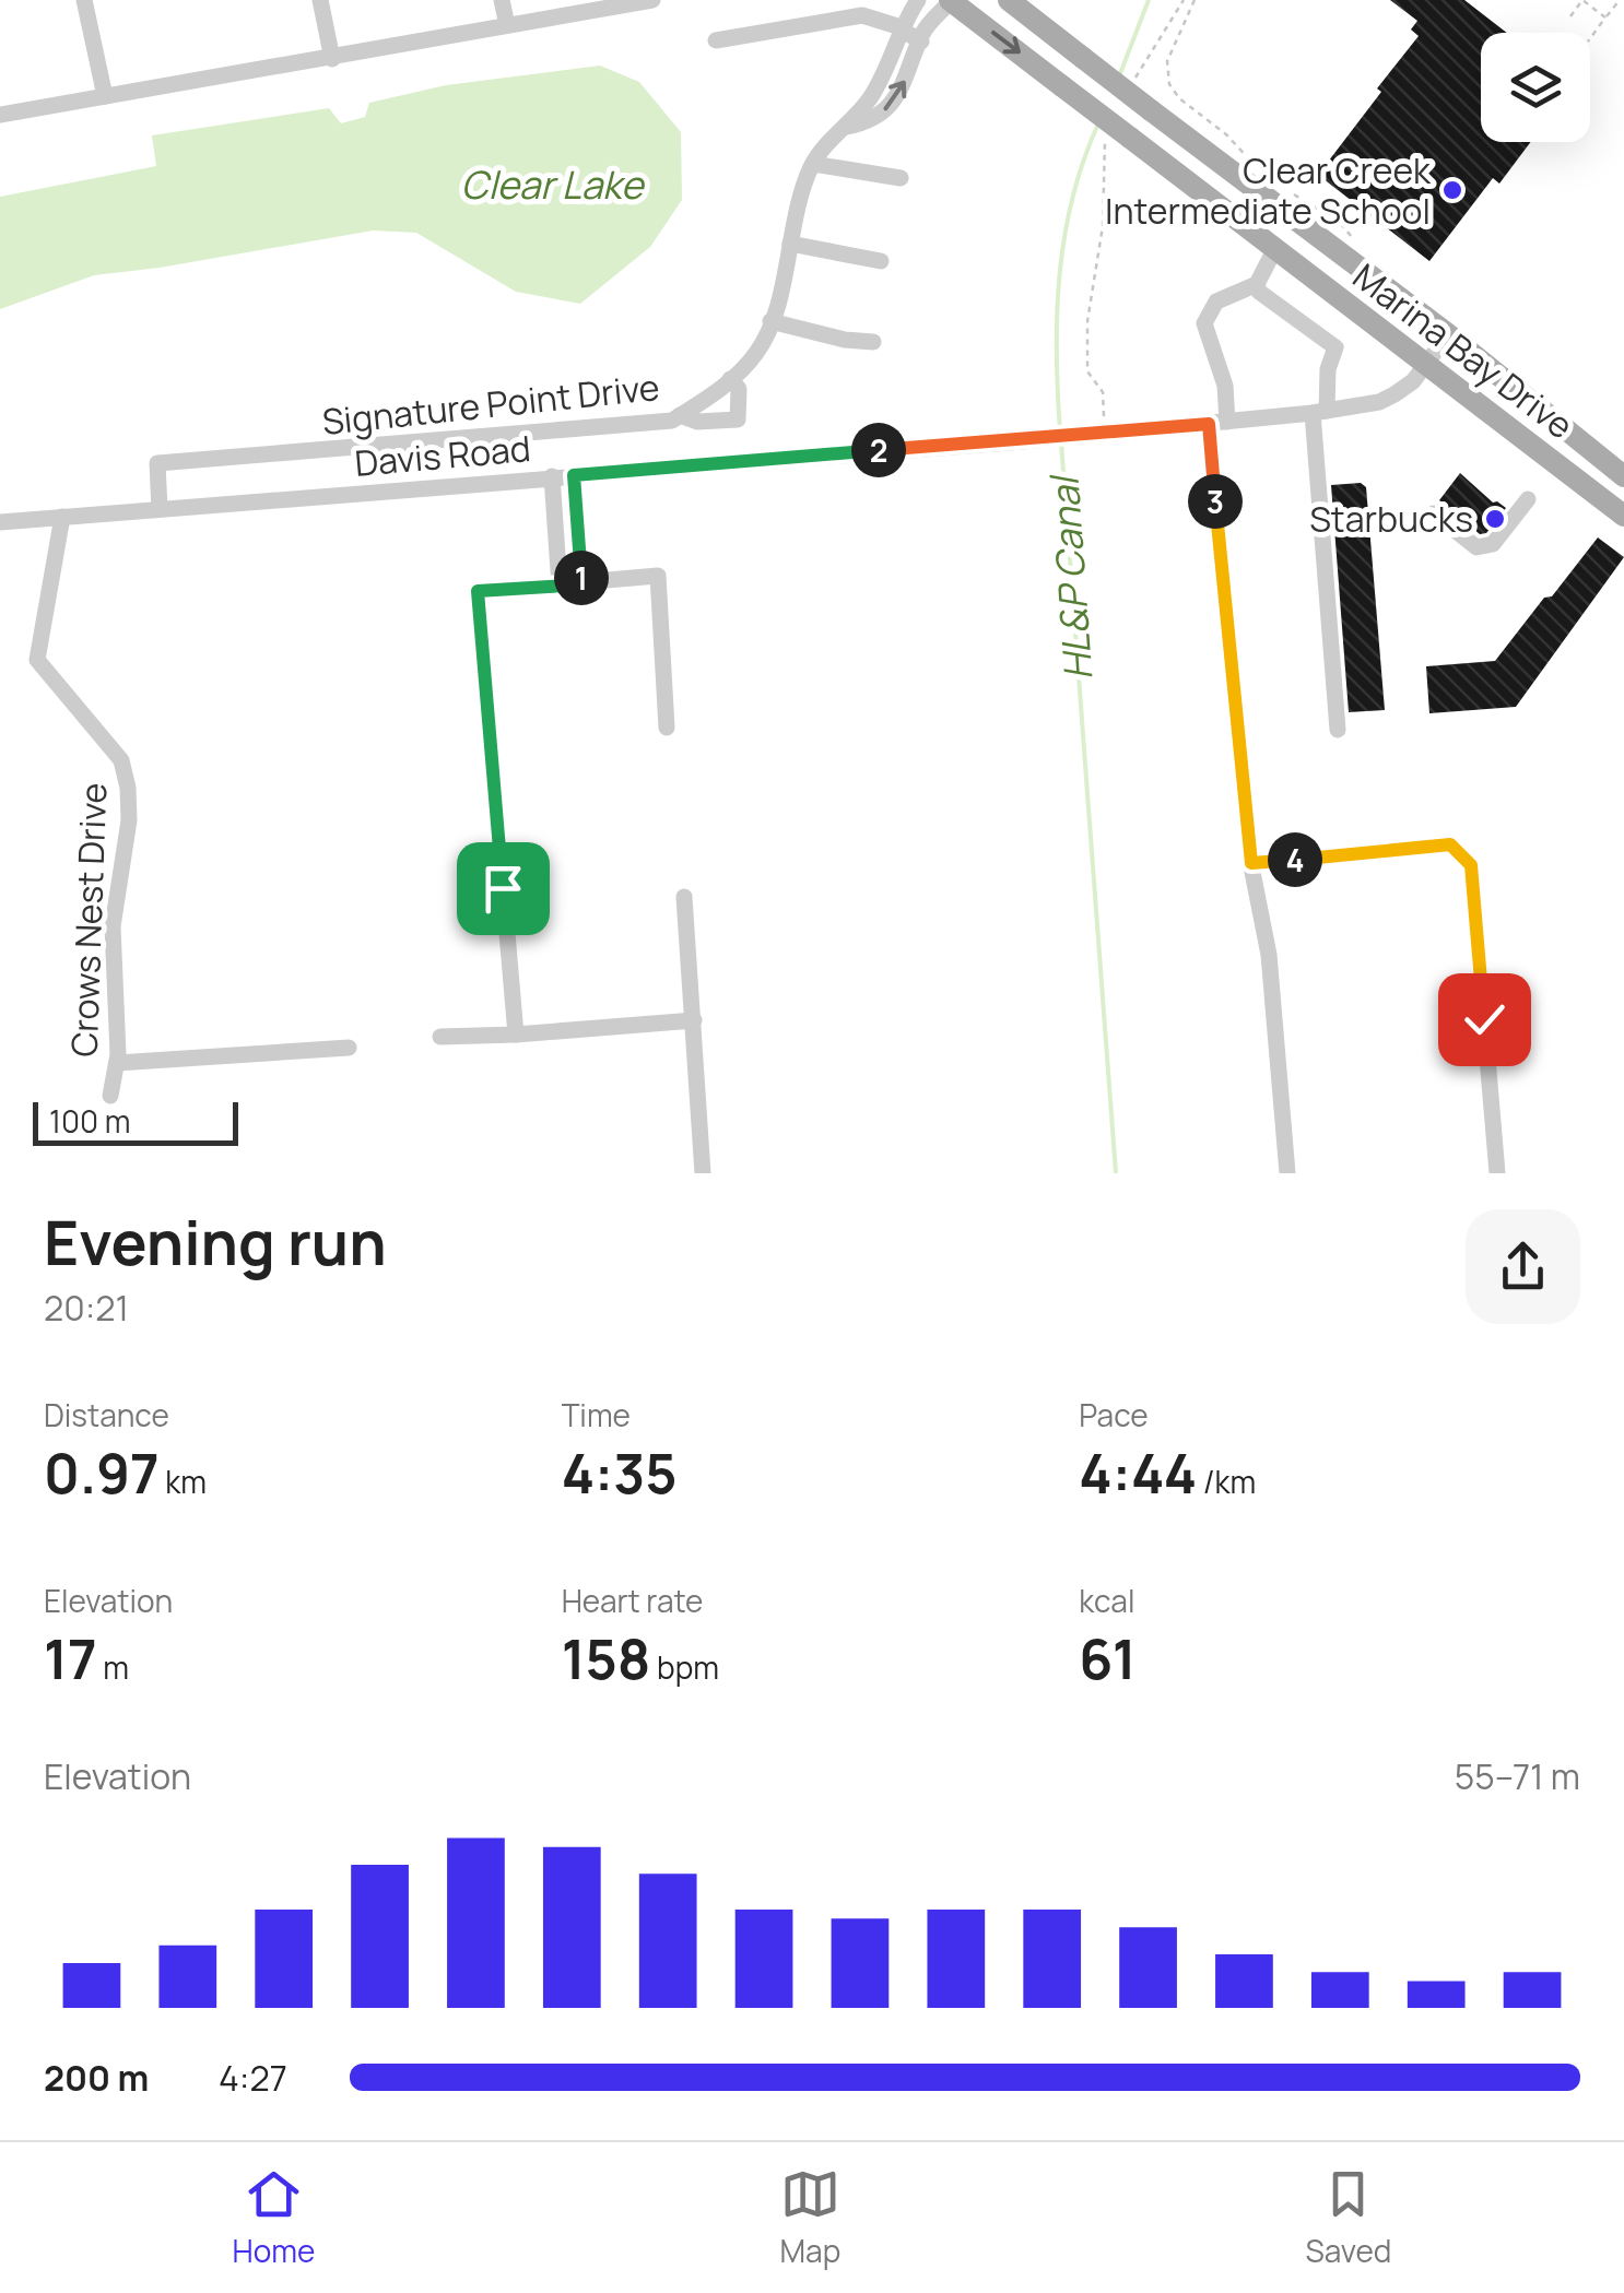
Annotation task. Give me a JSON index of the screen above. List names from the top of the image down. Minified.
{"streets":{"main road":["Marina Bay Drive"],"street":["Signature Point Drive","Davis Road","Crows Nest Drive"]},"crossings":[["Marina Bay Drive","Signature Point Drive"],["Marina Bay Drive","Davis Road"],["Signature Point Drive","Davis Road"],["Davis Road","Crows Nest Drive"]],"water":["Clear Lake","HL&P Canal"],"places":["Clear Creek Intermediate School","Starbucks"],"scale_bar":"100 m","page":{"pins":["2","3","1","4"],"scale":"100 m","heading":["Evening run","20:21"],"stats":[["Distance","0.97 km"],["Time","4:35"],["Pace","4:44 /km"],["Elevation","17 m"],["Heart rate","158 bpm"],["kcal","61"]],"chart":["Elevation","55–71 m"],"list":[{"name":"200 m","note":"4:27"}],"tabs":["Home","Map","Saved"]}}
